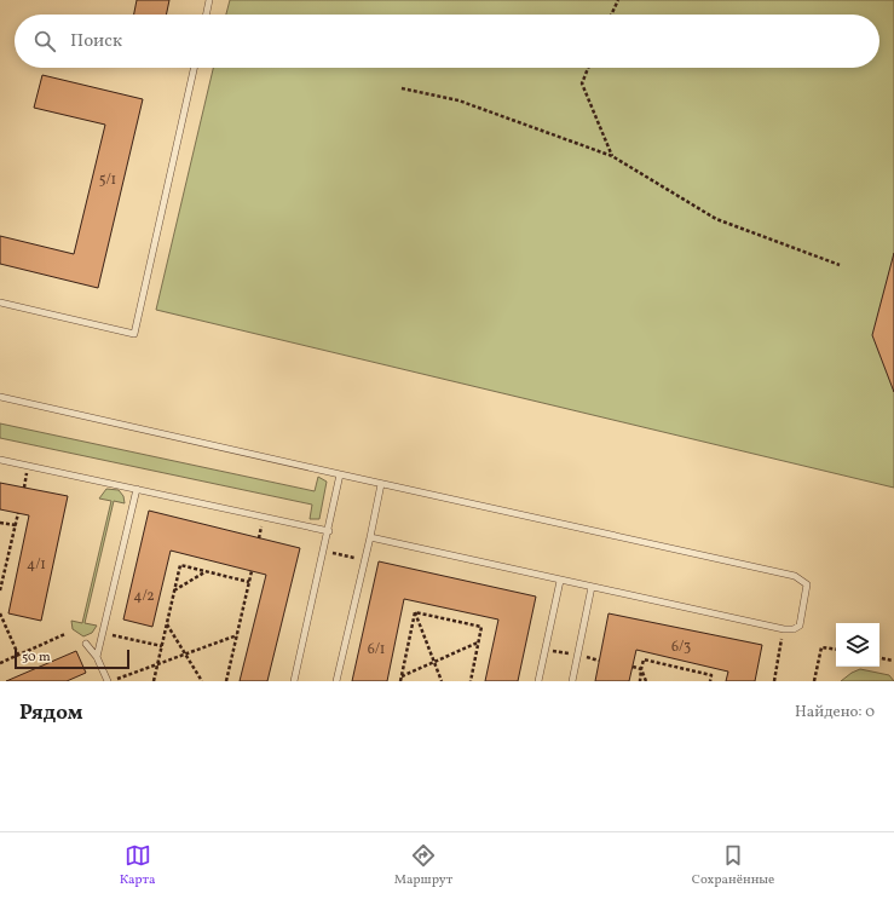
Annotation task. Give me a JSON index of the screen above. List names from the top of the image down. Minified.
{"house_numbers":["5/1","4/1","4/2","6/3","6/1"],"scale_bar":"50 m","page":{"search":"Поиск","scale":"50 m","heading":["Рядом","Найдено: 0"],"nav":["Карта","Маршрут","Сохранённые"]}}
